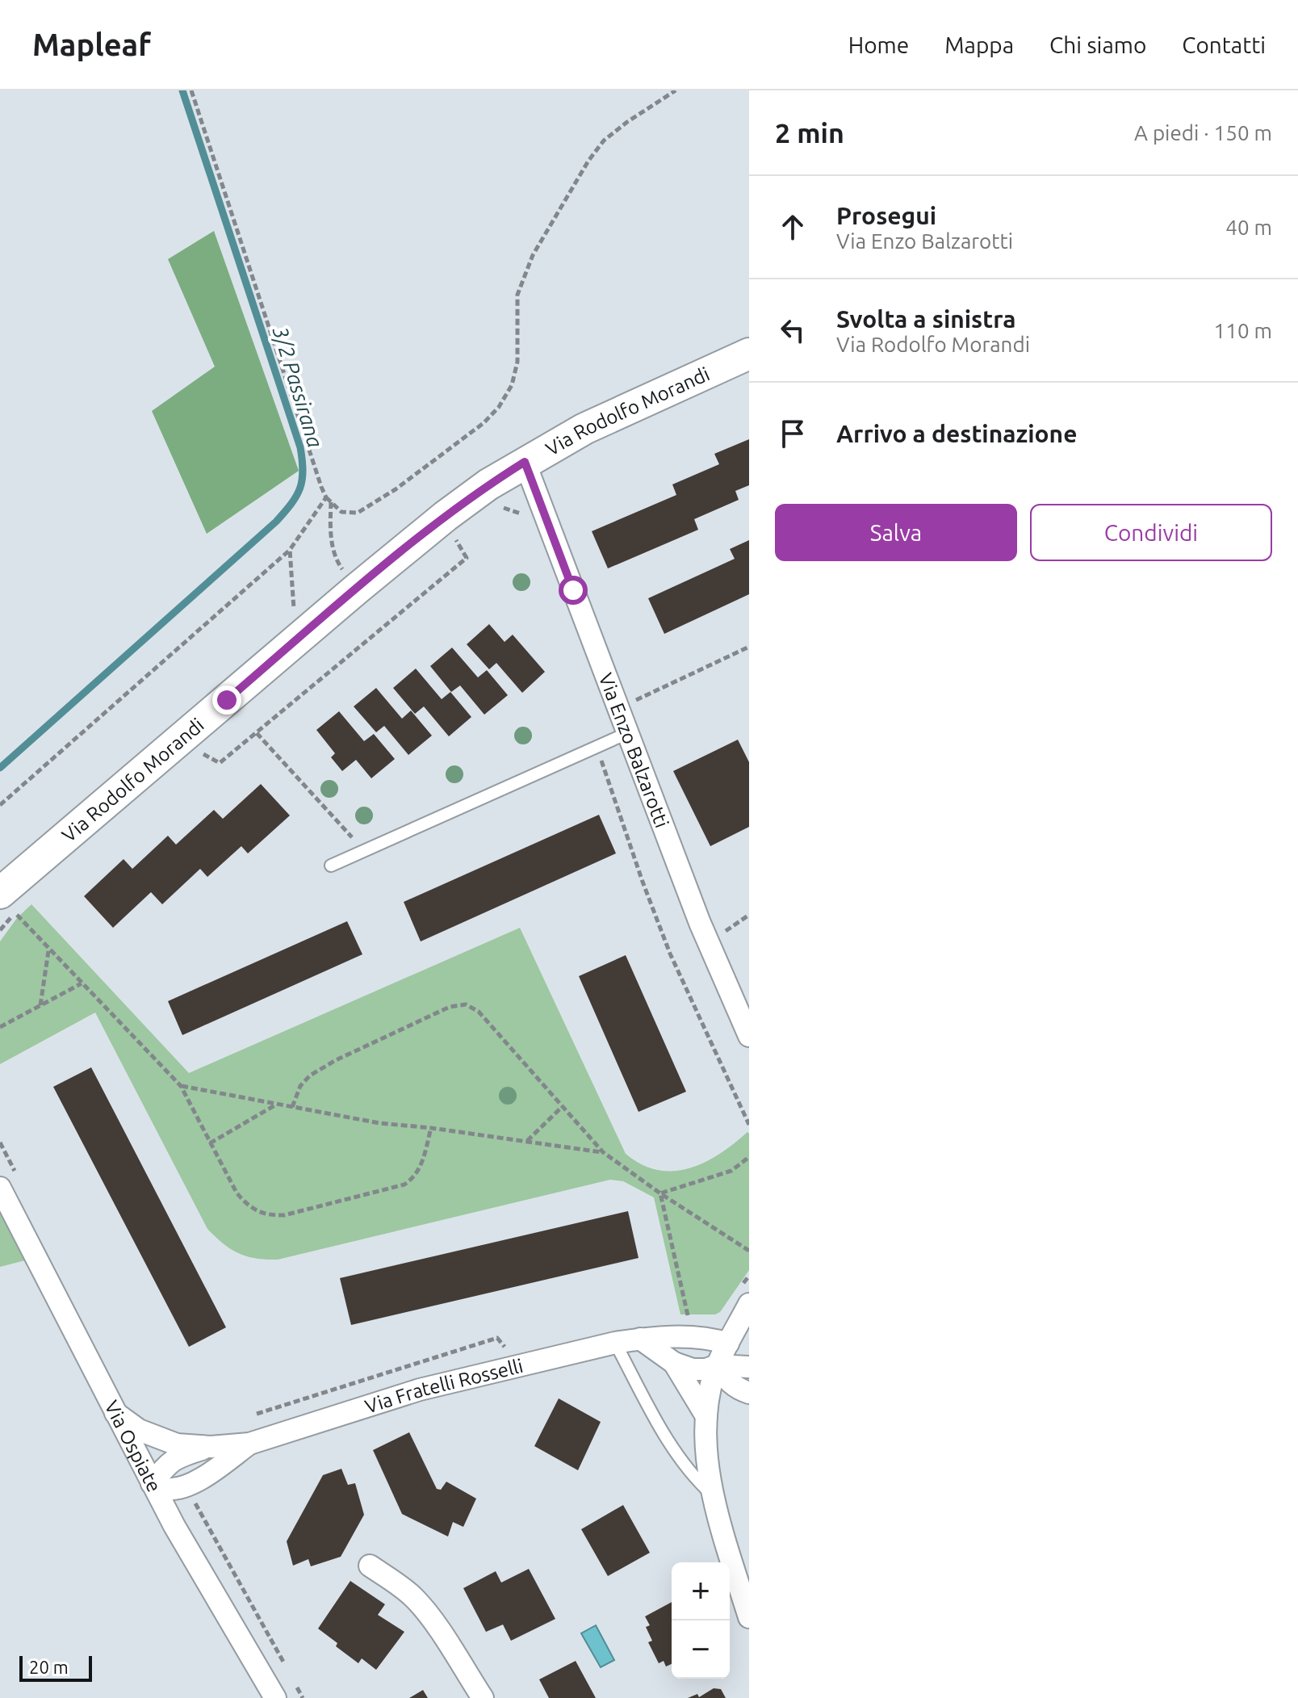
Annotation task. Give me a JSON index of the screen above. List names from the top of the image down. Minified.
{"streets":{"street":["Via Rodolfo Morandi","Via Enzo Balzarotti","Via Fratelli Rosselli","Via Ospiate"]},"crossings":[["Via Rodolfo Morandi","Via Enzo Balzarotti"],["Via Fratelli Rosselli","Via Ospiate"]],"water":["3/2 Passirana"],"scale_bar":"20 m","page":{"header":"Mapleaf","nav":["Home","Mappa","Chi siamo","Contatti"],"heading":["2 min","A piedi · 150 m"],"list":[["Prosegui","Via Enzo Balzarotti","40 m"],["Svolta a sinistra","Via Rodolfo Morandi","110 m"],"Arrivo a destinazione"],"buttons":["Salva","Condividi"],"map_buttons":["+","−"],"scale":"20 m"}}
